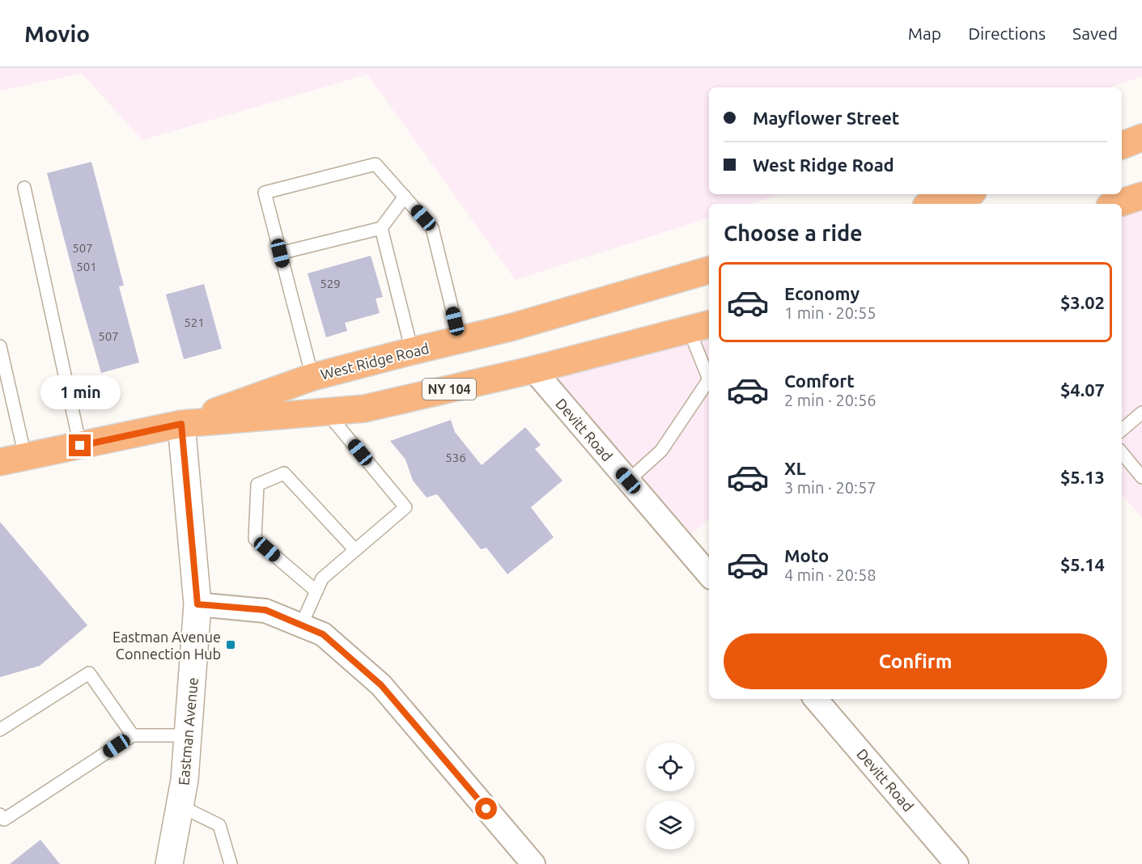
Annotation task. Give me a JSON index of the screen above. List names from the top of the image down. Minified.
{"streets":{"highway":["West Ridge Road","NY 104"],"street":["Devitt Road","Eastman Avenue"]},"crossings":[["West Ridge Road","Devitt Road"],["West Ridge Road","Eastman Avenue"]],"places":{"transit":["Eastman Avenue Connection Hub"]},"house_numbers":["507","501","529","521","507","536"],"page":{"header":"Movio","nav":["Map","Directions","Saved"],"banner":["Mayflower Street","West Ridge Road"],"heading":"Choose a ride","list":[{"name":"Economy","note":"1 min · 20:55","value":"$3.02"},{"name":"Comfort","note":"2 min · 20:56","value":"$4.07"},{"name":"XL","note":"3 min · 20:57","value":"$5.13"},{"name":"Moto","note":"4 min · 20:58","value":"$5.14"}],"bubble":"1 min","buttons":"Confirm"}}
